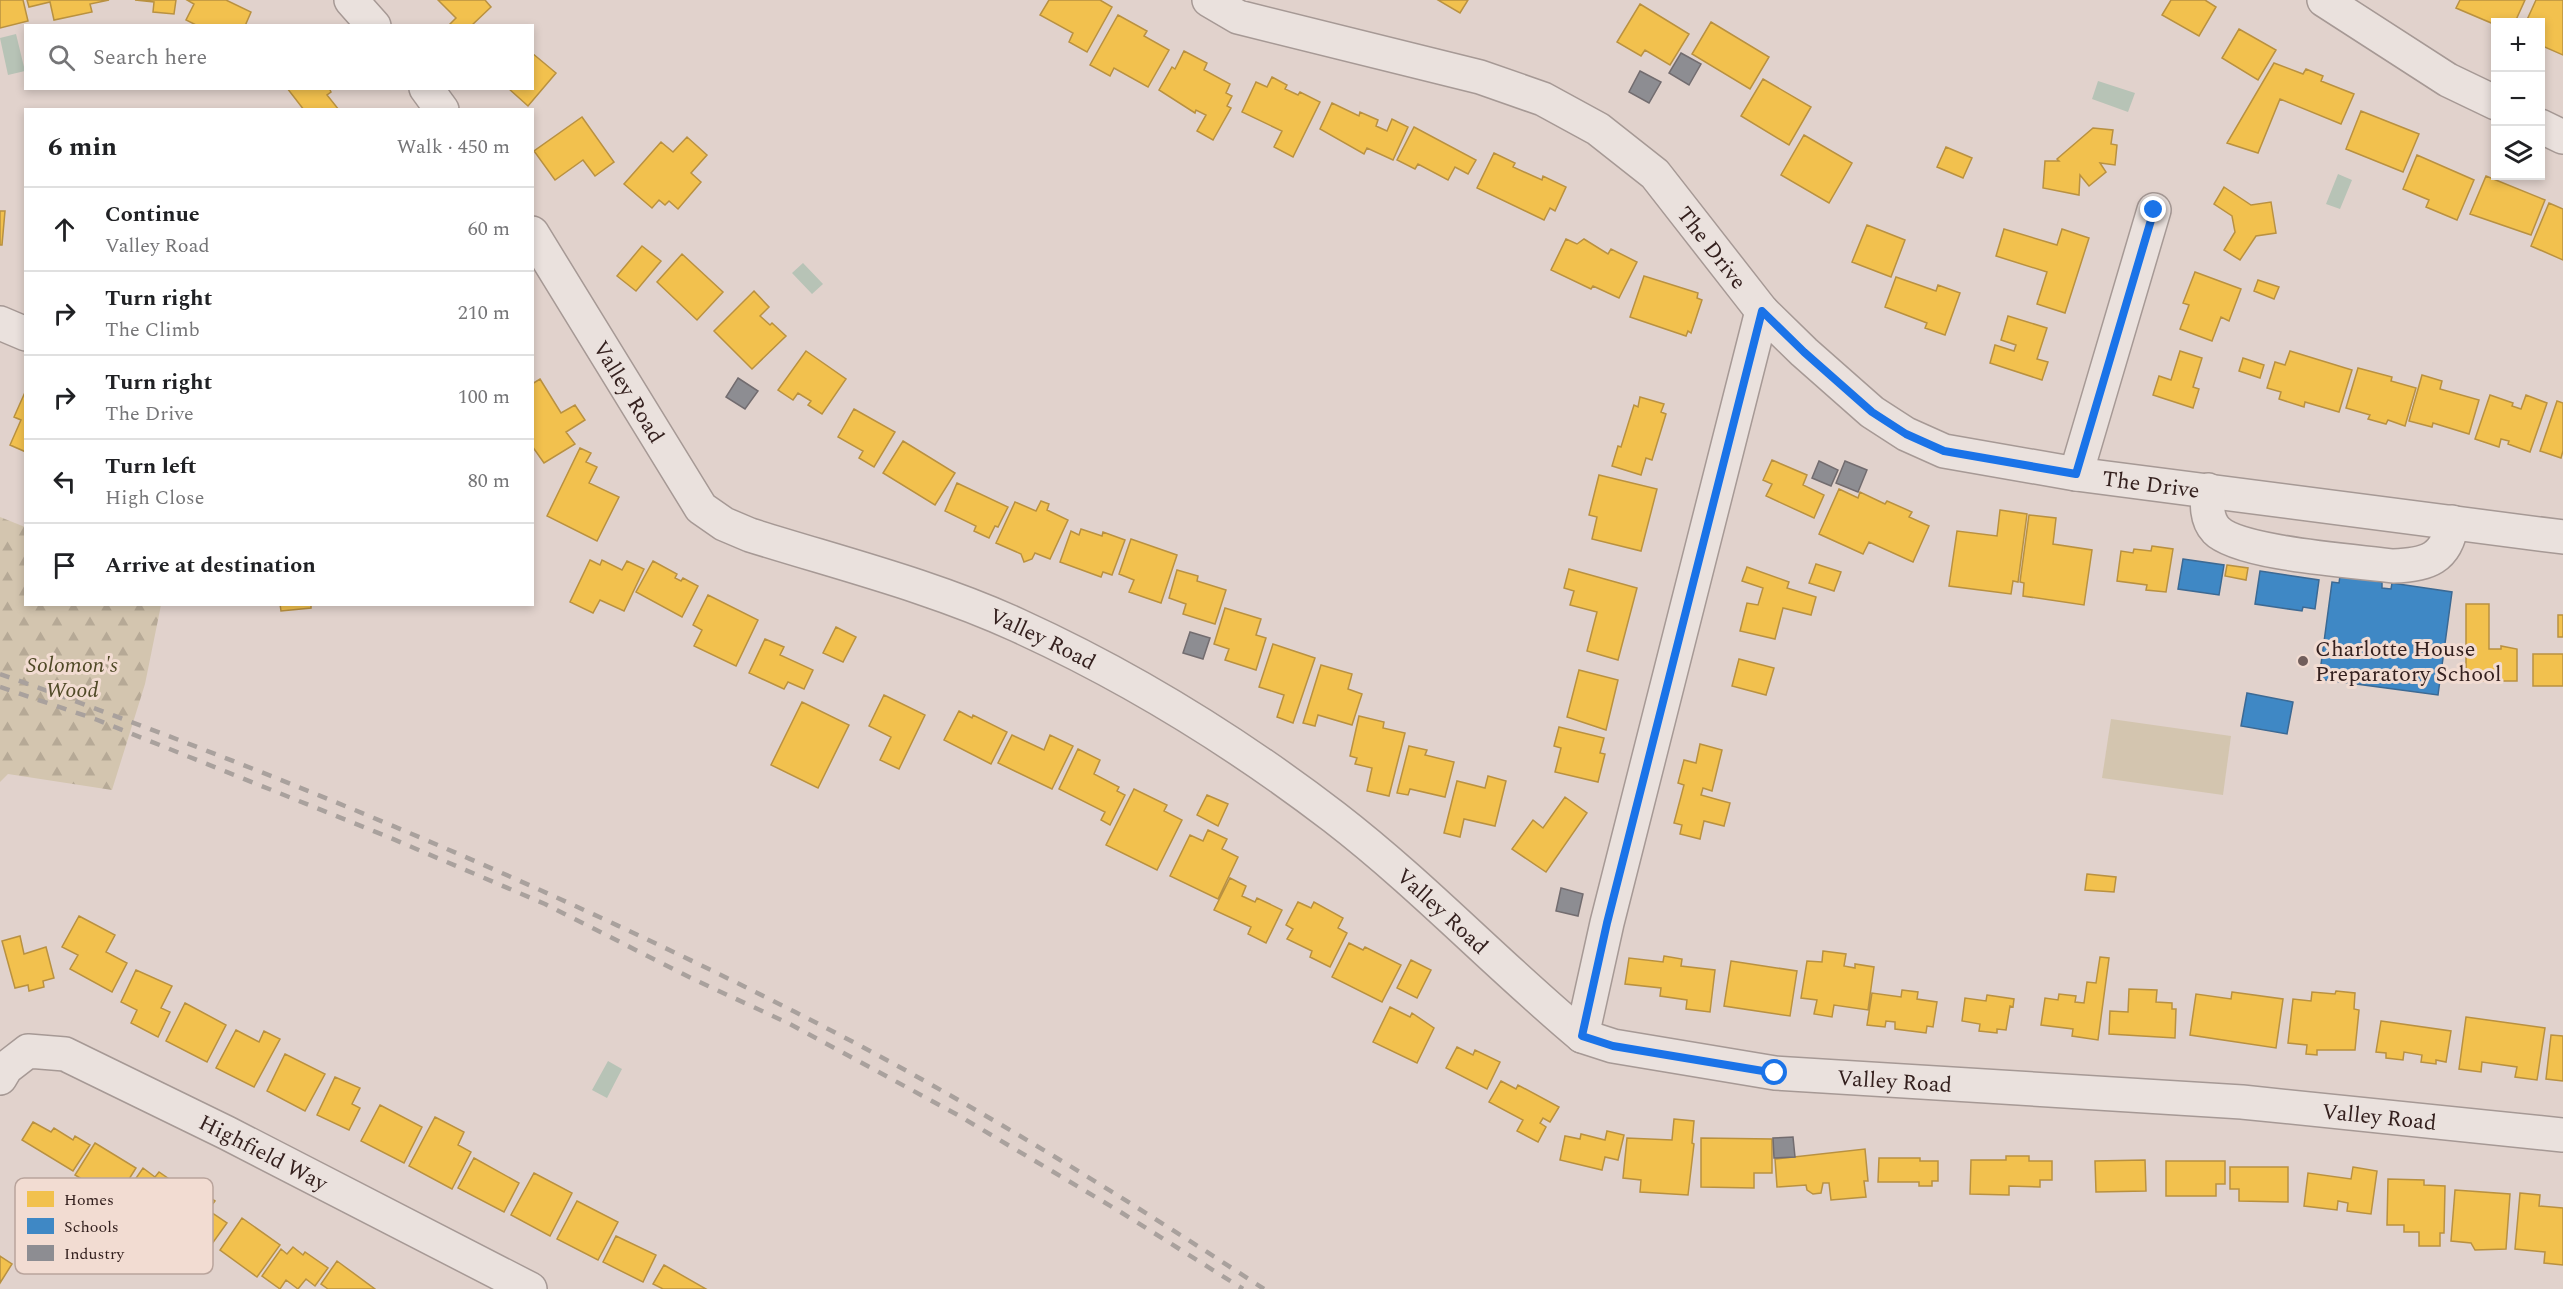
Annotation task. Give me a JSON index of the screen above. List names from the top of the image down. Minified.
{"streets":{"street":["The Drive","Valley Road","Highfield Way"]},"parks":["Solomon's Wood"],"places":["Charlotte House Preparatory School"],"legend":["Homes","Schools","Industry"],"page":{"map_buttons":["+","−"],"search":"Search here","heading":["6 min","Walk · 450 m"],"list":[["Continue","Valley Road","60 m"],["Turn right","The Climb","210 m"],["Turn right","The Drive","100 m"],["Turn left","High Close","80 m"],"Arrive at destination"]}}
